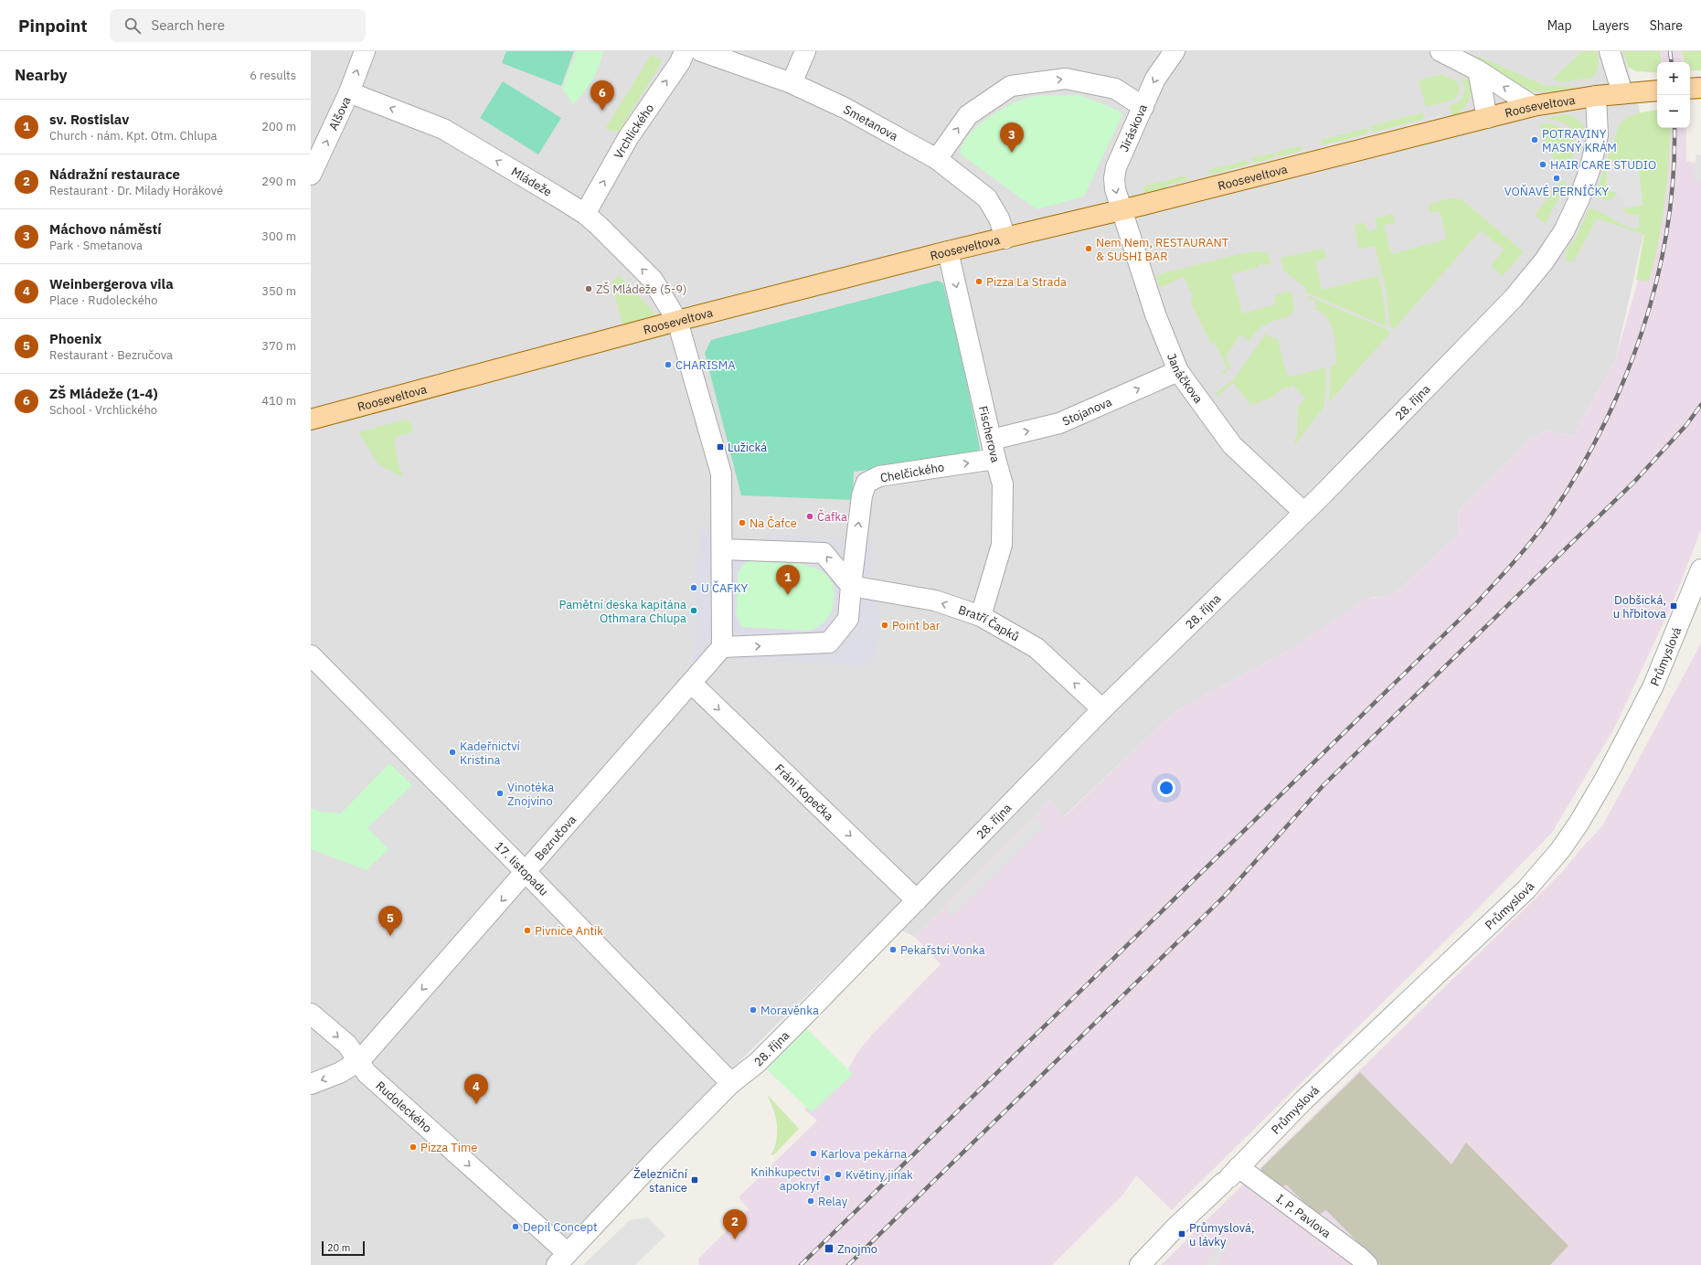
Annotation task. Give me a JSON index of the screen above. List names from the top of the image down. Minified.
{"streets":{"main road":["Rooseveltova"],"street":["Alšova","Smetanova","Jiráskova","Vrchlického","Mládeže","Janáčkova","28. října","Stojanova","Fischerova","Chelčického","Bratří Čapků","Průmyslová","Fráni Kopečka","Bezručova","17. listopadu","Rudoleckého","I. P. Pavlova"]},"crossings":[["Rooseveltova","Smetanova"],["Rooseveltova","Jiráskova"],["Rooseveltova","Mládeže"],["Rooseveltova","Janáčkova"],["Rooseveltova","28. října"],["Rooseveltova","Fischerova"],["Alšova","Mládeže"],["Jiráskova","Janáčkova"],["Vrchlického","Mládeže"],["Janáčkova","28. října"],["Janáčkova","Stojanova"],["28. října","Bratří Čapků"],["28. října","Fráni Kopečka"],["28. října","17. listopadu"],["28. října","Rudoleckého"],["Stojanova","Fischerova"],["Fischerova","Chelčického"],["Fischerova","Bratří Čapků"],["Chelčického","Bratří Čapků"],["Průmyslová","I. P. Pavlova"],["Fráni Kopečka","Bezručova"],["Bezručova","17. listopadu"],["Bezručova","Rudoleckého"]],"one_way":["Alšova","Jiráskova","Vrchlického","Mládeže","Stojanova","Fischerova","Chelčického","Bratří Čapků","Fráni Kopečka","Bezručova","Rudoleckého"],"places":{"other":["POTRAVINY MASNÝ KRÁM","HAIR CARE STUDIO","VOŇAVÉ PERNÍČKY","Nem Nem, RESTAURANT & SUSHI BAR","Pizza La Strada","ZŠ Mládeže (5-9)","CHARISMA","Čafka","Na Čafce","U ČAFKY","Pamětní deska kapitána Othmara Chlupa","Point bar","Kadeřnictví Kristina","Vinotéka Znojvíno","Pivnice Antik","Pekařství Vonka","Moravěnka","Pizza Time","Karlova pekárna","Květiny jinak","Knihkupectvi apokryf","Relay","Depil Concept"],"transit":["Lužická","Dobšická, u hřbitova","Železniční stanice","Průmyslová, u lávky","Znojmo"]},"scale_bar":"20 m","page":{"header":"Pinpoint","search":"Search here","nav":["Map","Layers","Share"],"heading":["Nearby","6 results"],"map_buttons":["+","−"],"pins":["6","3","1","5","4","2"],"list":[{"mark":"1","name":"sv. Rostislav","note":"Church · nám. Kpt. Otm. Chlupa","value":"200 m"},{"mark":"2","name":"Nádražní restaurace","note":"Restaurant · Dr. Milady Horákové","value":"290 m"},{"mark":"3","name":"Máchovo náměstí","note":"Park · Smetanova","value":"300 m"},{"mark":"4","name":"Weinbergerova vila","note":"Place · Rudoleckého","value":"350 m"},{"mark":"5","name":"Phoenix","note":"Restaurant · Bezručova","value":"370 m"},{"mark":"6","name":"ZŠ Mládeže (1-4)","note":"School · Vrchlického","value":"410 m"}],"scale":"20 m"}}
